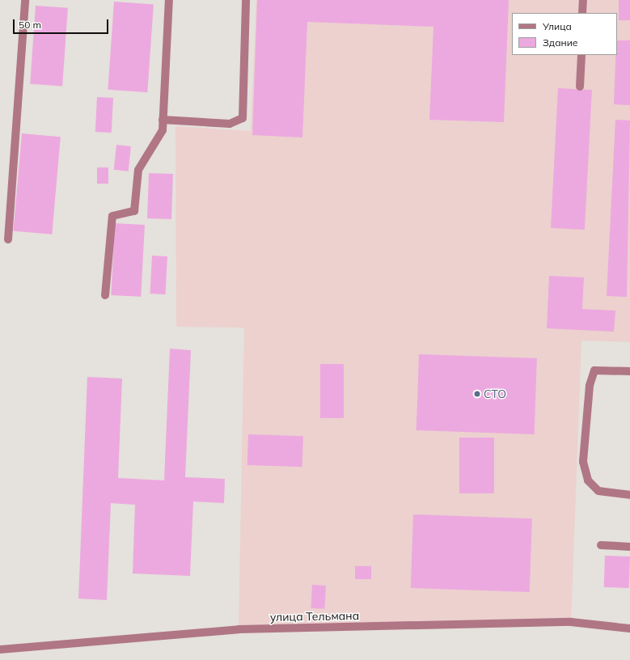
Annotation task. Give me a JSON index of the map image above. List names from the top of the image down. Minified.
{"streets":{"street":["улица Тельмана"]},"places":["СТО"],"legend":["Улица","Здание"],"scale_bar":"50 m"}
